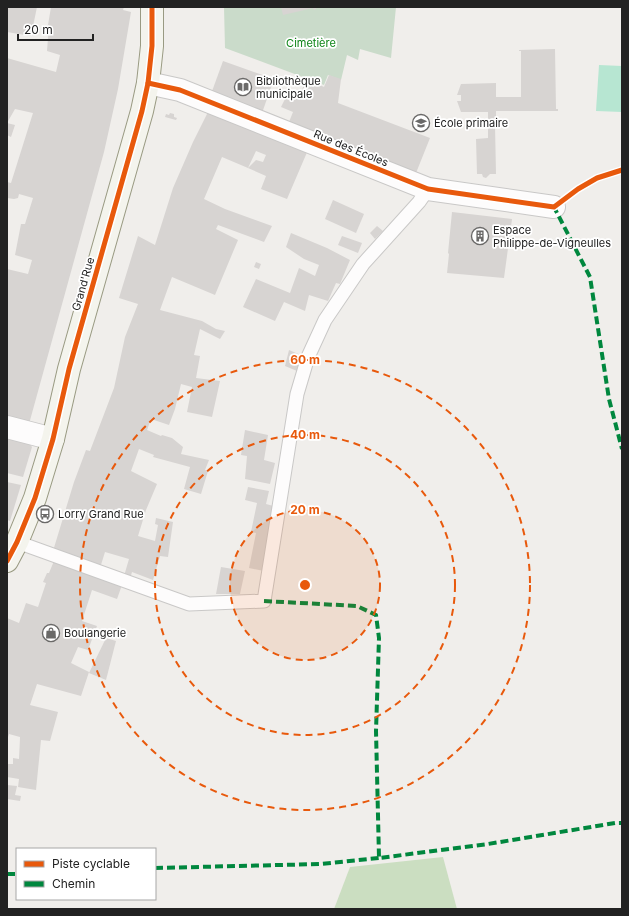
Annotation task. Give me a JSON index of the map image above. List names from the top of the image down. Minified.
{"streets":{"street":["Rue des Écoles","Grand'Rue"]},"crossings":[["Rue des Écoles","Grand'Rue"]],"parks":["Cimetière"],"places":{"library":["Bibliothèque municipale"],"school or university":["École primaire"],"building":["Espace Philippe-de-Vigneulles"],"bus stop":["Lorry Grand Rue"],"shop":["Boulangerie"]},"legend":["Piste cyclable","Chemin"],"scale_bar":"20 m","rings":["60 m","40 m","20 m"]}
